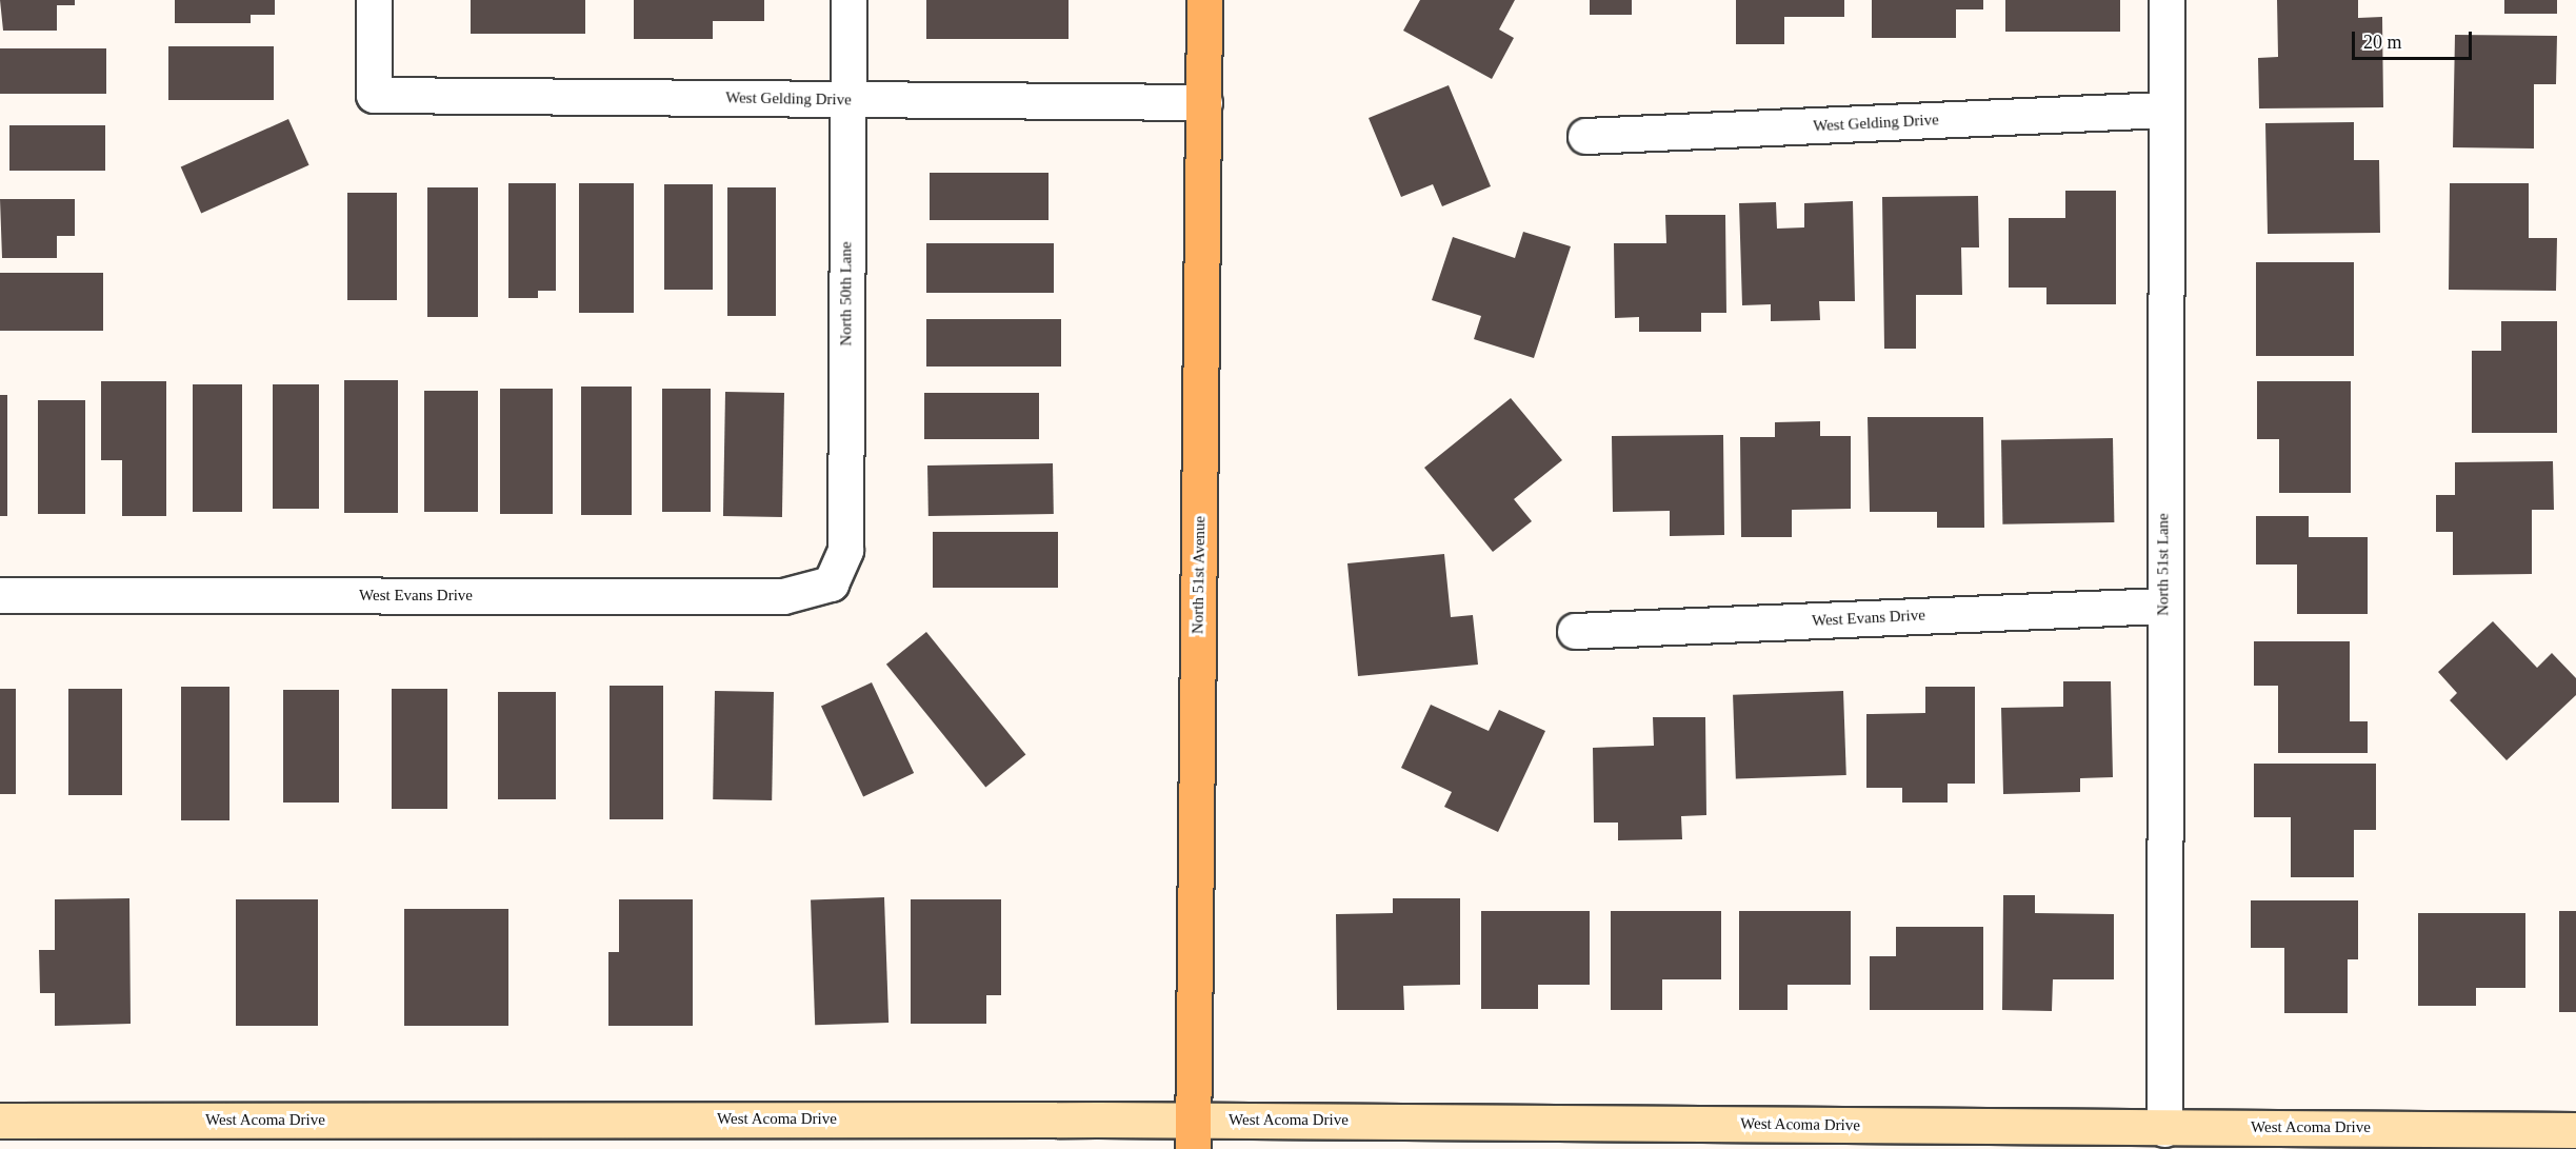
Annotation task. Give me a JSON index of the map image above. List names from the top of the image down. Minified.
{"streets":{"main road":["North 51st Avenue"],"street":["West Gelding Drive","North 50th Lane","North 51st Lane","West Evans Drive","West Acoma Drive"]},"crossings":[["West Gelding Drive","North 50th Lane"],["West Gelding Drive","North 51st Lane"],["West Gelding Drive","North 51st Avenue"],["North 50th Lane","West Evans Drive"],["North 51st Lane","West Evans Drive"],["North 51st Lane","West Acoma Drive"],["North 51st Avenue","West Acoma Drive"]],"scale_bar":"20 m"}
